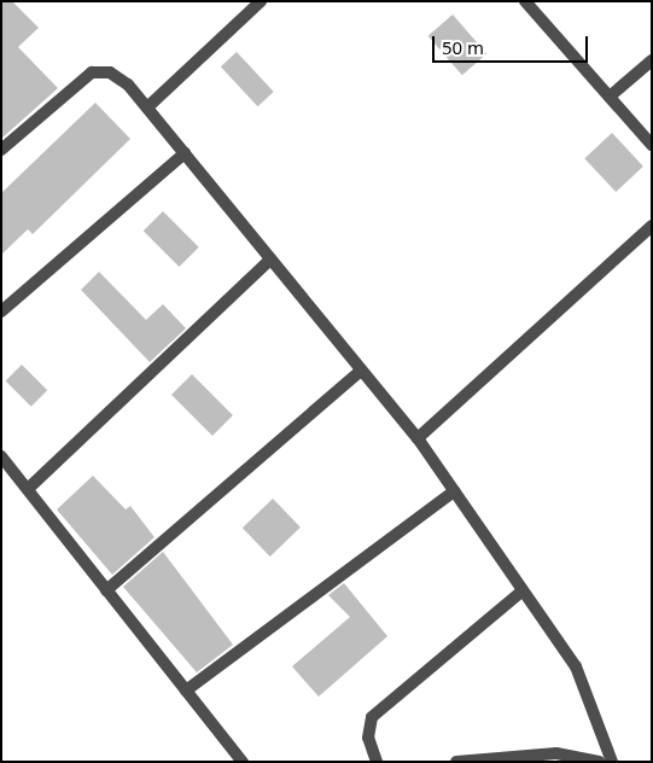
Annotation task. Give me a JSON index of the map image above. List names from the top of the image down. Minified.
{"scale_bar":"50 m"}
